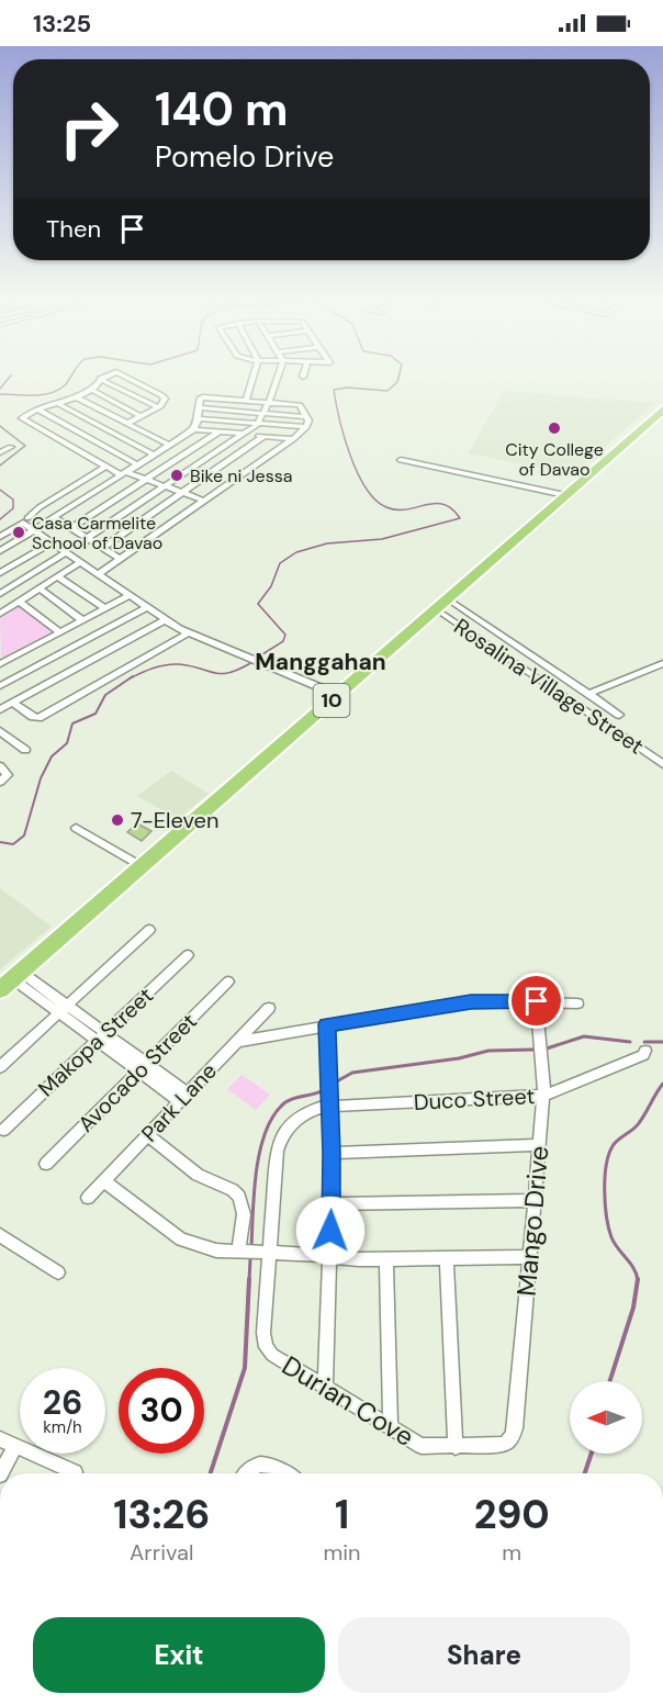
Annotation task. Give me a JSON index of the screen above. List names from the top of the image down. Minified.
{"streets":{"highway":["10"],"street":["Rosalina Village Street","Makopa Street","Avocado Street","Duco Street","Park Lane","Mango Drive","Durian Cove"]},"crossings":[["Rosalina Village Street","10"],["Duco Street","Mango Drive"],["Duco Street","Durian Cove"],["Mango Drive","Durian Cove"]],"districts":["Manggahan"],"places":["City College of Davao","Bike ni Jessa","Casa Carmelite School of Davao","7-Eleven"],"north":"left","page":{"status":"13:25","turn":["140 m","Pomelo Drive"],"then":"Then","speed":"26 km/h","limit":"30","eta":["13:26","Arrival","1","min","290","m"],"buttons":["Exit","Share"]}}
